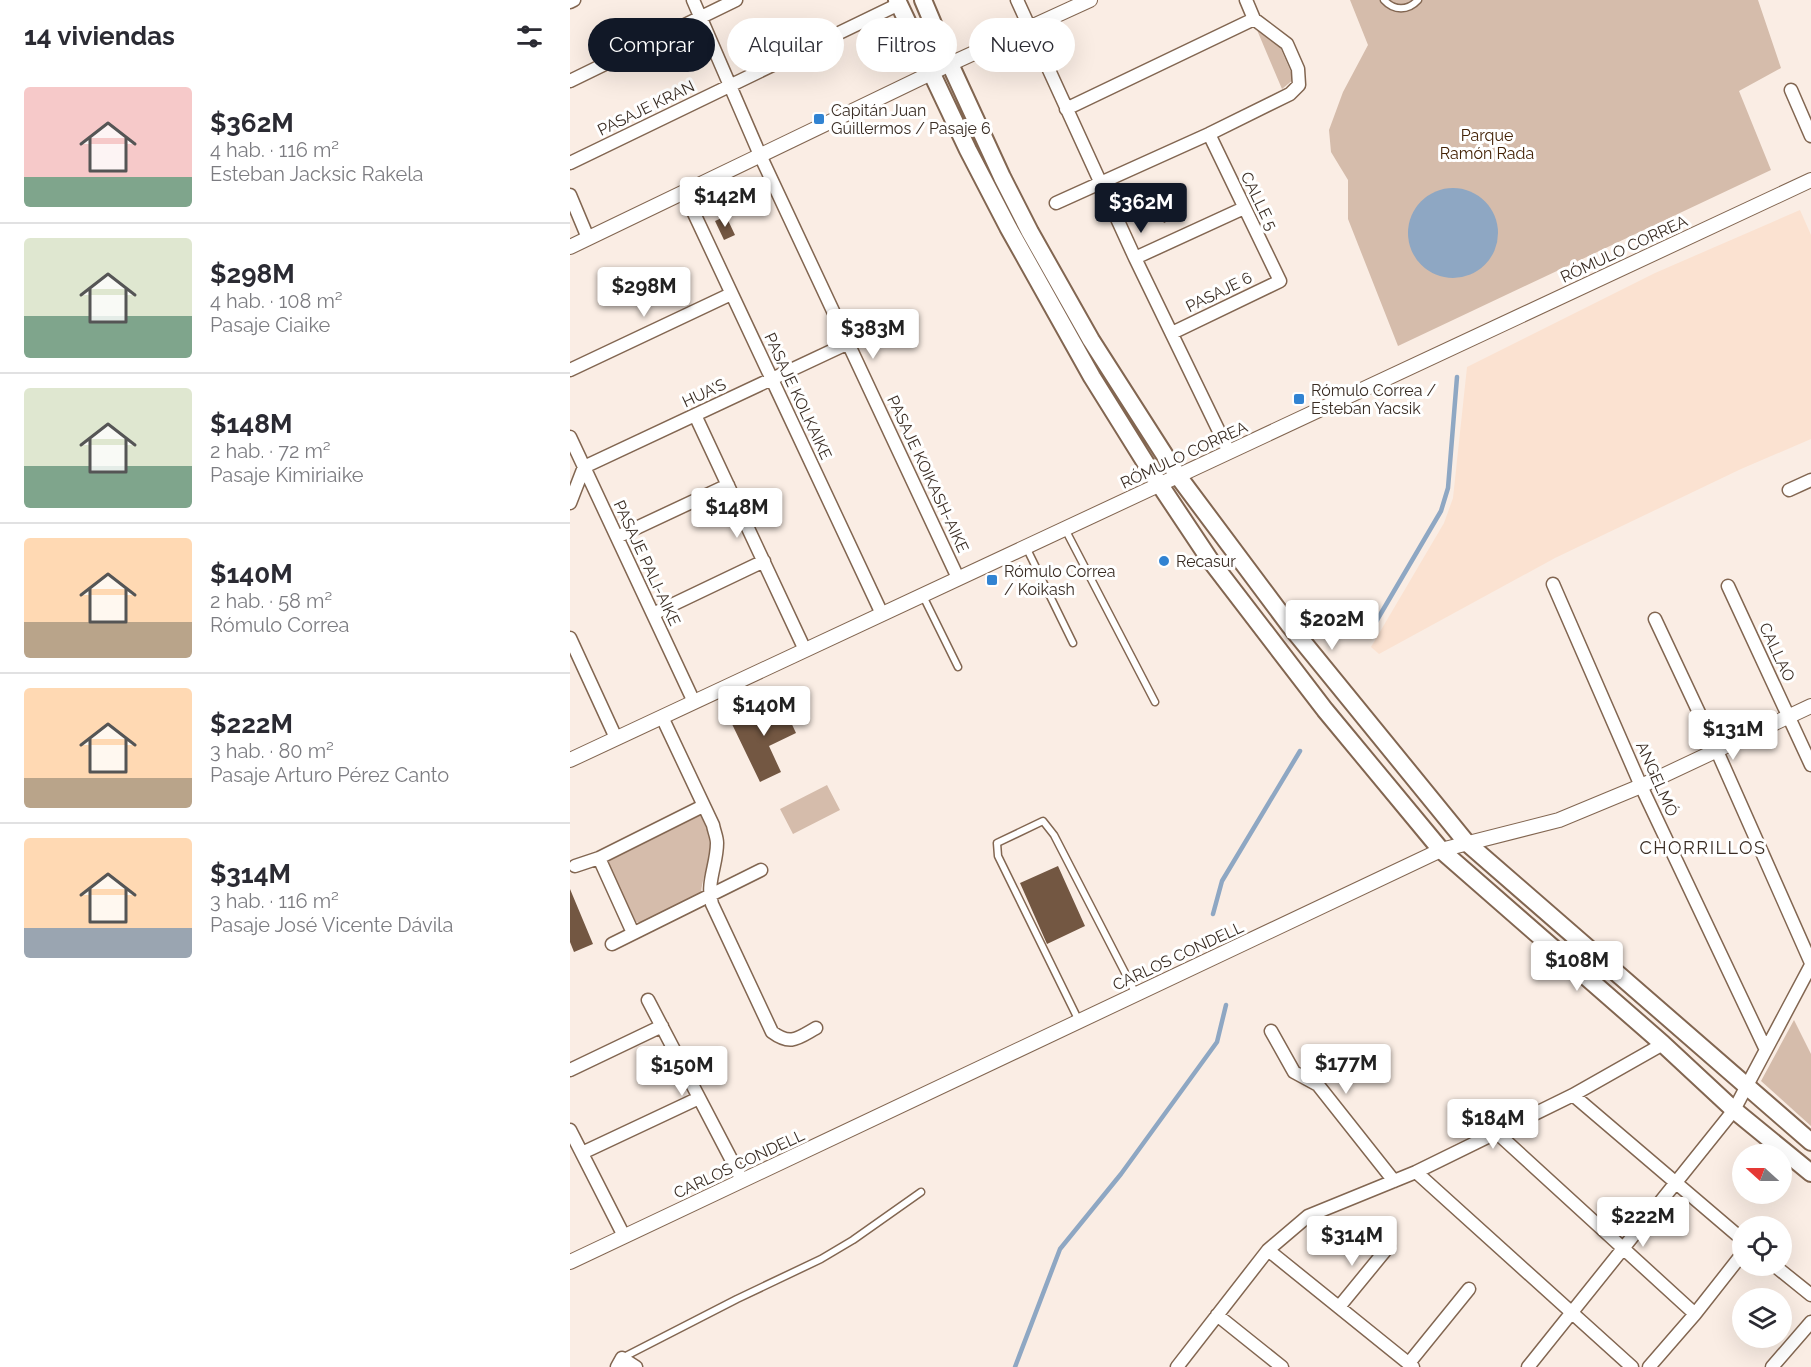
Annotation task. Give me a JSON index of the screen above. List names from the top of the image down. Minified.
{"streets":{"street":["PASAJE KRAN","CALLE 5","RÓMULO CORREA","PASAJE 6","HUA'S","PASAJE KOLKAIKE","PASAJE KOIKASH-AIKE","PASAJE PALI-AIKE","CALLAO","ANGELMÓ","CARLOS CONDELL"]},"crossings":[["PASAJE KRAN","PASAJE KOIKASH-AIKE"],["CALLE 5","PASAJE 6"],["RÓMULO CORREA","PASAJE KOLKAIKE"],["RÓMULO CORREA","PASAJE KOIKASH-AIKE"],["RÓMULO CORREA","PASAJE PALI-AIKE"],["HUA'S","PASAJE KOLKAIKE"],["HUA'S","PASAJE KOIKASH-AIKE"],["HUA'S","PASAJE PALI-AIKE"],["CALLAO","CARLOS CONDELL"],["ANGELMÓ","CARLOS CONDELL"]],"districts":["CHORRILLOS"],"parks":["Parque Ramón Rada"],"places":{"transit":["Capitán Juan Guillermos / Pasaje 6","Rómulo Correa / Esteban Yacsik","Rómulo Correa / Koikash"],"other":["Recasur"]},"north":"left","page":{"heading":"14 viviendas","chip":["Comprar","Alquilar","Filtros","Nuevo"],"list":[{"name":"$362M","note":"4 hab. · 116 m² · Esteban Jacksic Rakela"},{"name":"$298M","note":"4 hab. · 108 m² · Pasaje Ciaike"},{"name":"$148M","note":"2 hab. · 72 m² · Pasaje Kimiriaike"},{"name":"$140M","note":"2 hab. · 58 m² · Rómulo Correa"},{"name":"$222M","note":"3 hab. · 80 m² · Pasaje Arturo Pérez Canto"},{"name":"$314M","note":"3 hab. · 116 m² · Pasaje José Vicente Dávila"}],"price":["$142M","$362M","$298M","$383M","$148M","$202M","$140M","$131M","$108M","$177M","$150M","$184M","$222M","$314M"]}}
